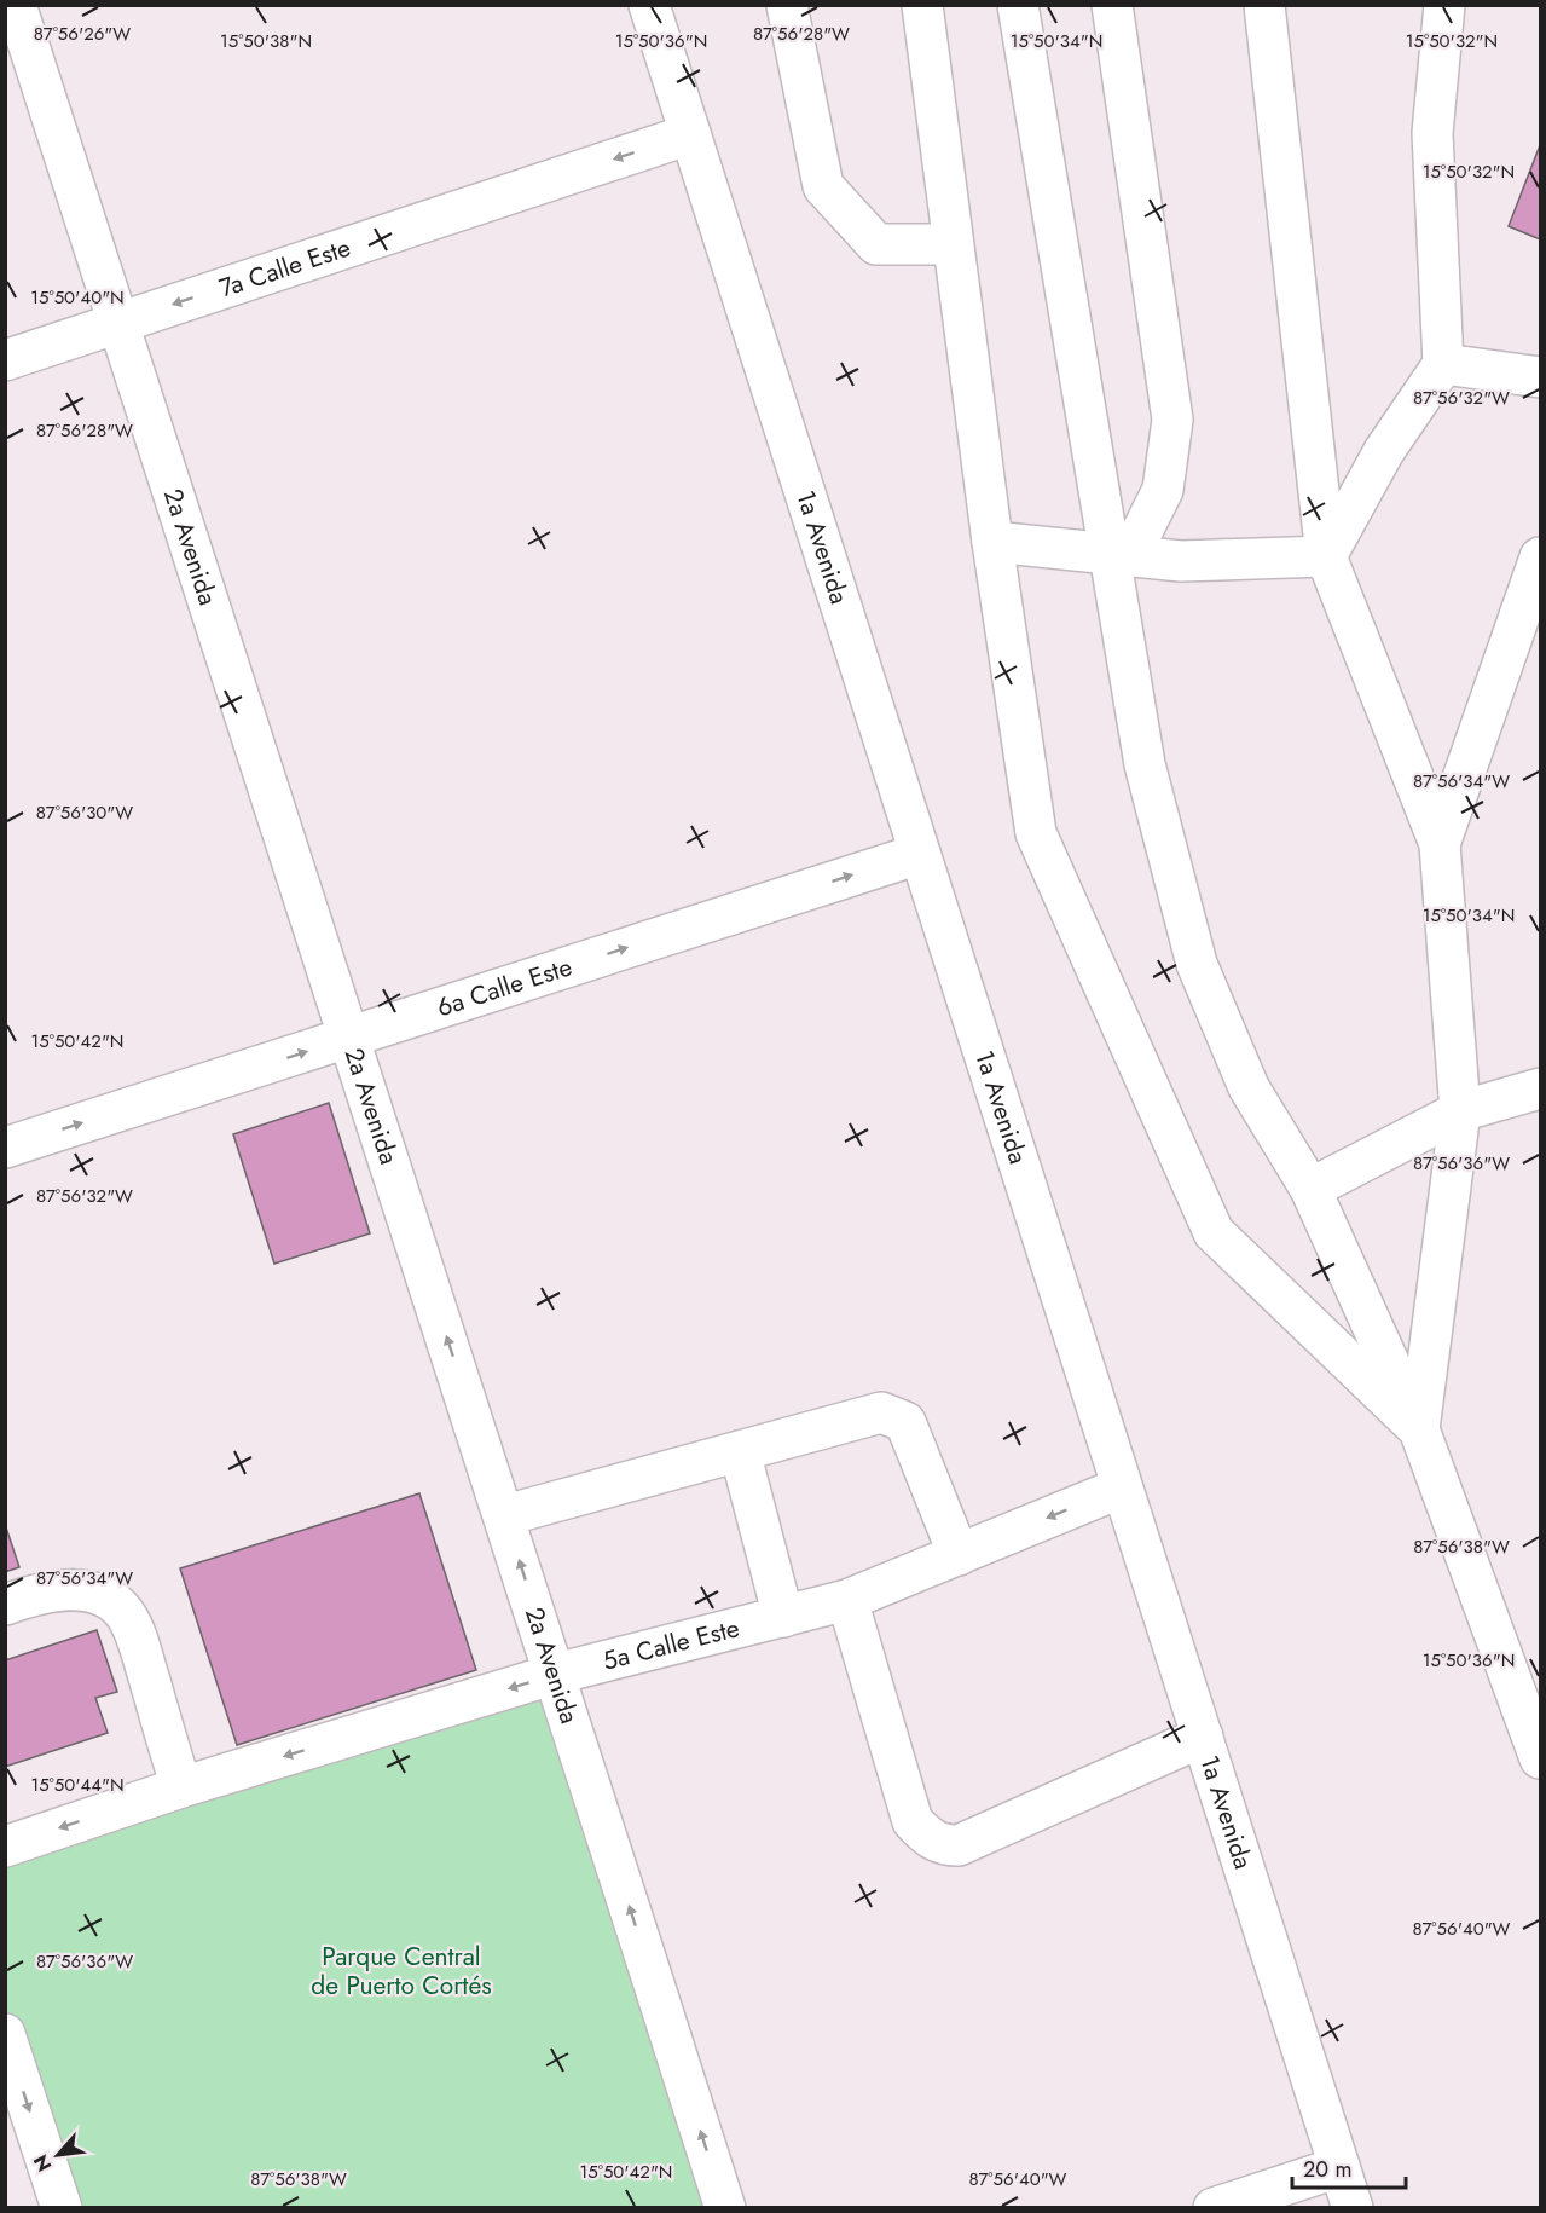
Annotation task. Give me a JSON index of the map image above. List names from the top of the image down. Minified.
{"streets":{"street":["7a Calle Este","1a Avenida","2a Avenida","6a Calle Este","5a Calle Este"]},"crossings":[["7a Calle Este","1a Avenida"],["7a Calle Este","2a Avenida"],["1a Avenida","6a Calle Este"],["1a Avenida","5a Calle Este"],["2a Avenida","6a Calle Este"],["2a Avenida","5a Calle Este"]],"one_way":["7a Calle Este","2a Avenida","6a Calle Este","5a Calle Este"],"parks":["Parque Central de Puerto Cortés"],"scale_bar":"20 m","north":"bottom left","coordinates":["87°56'26\"W","87°56'28\"W","15°50'38\"N","15°50'36\"N","15°50'34\"N","15°50'32\"N","15°50'40\"N","87°56'32\"W","87°56'34\"W","87°56'30\"W","15°50'42\"N","87°56'36\"W","87°56'38\"W","15°50'44\"N","87°56'40\"W"]}
